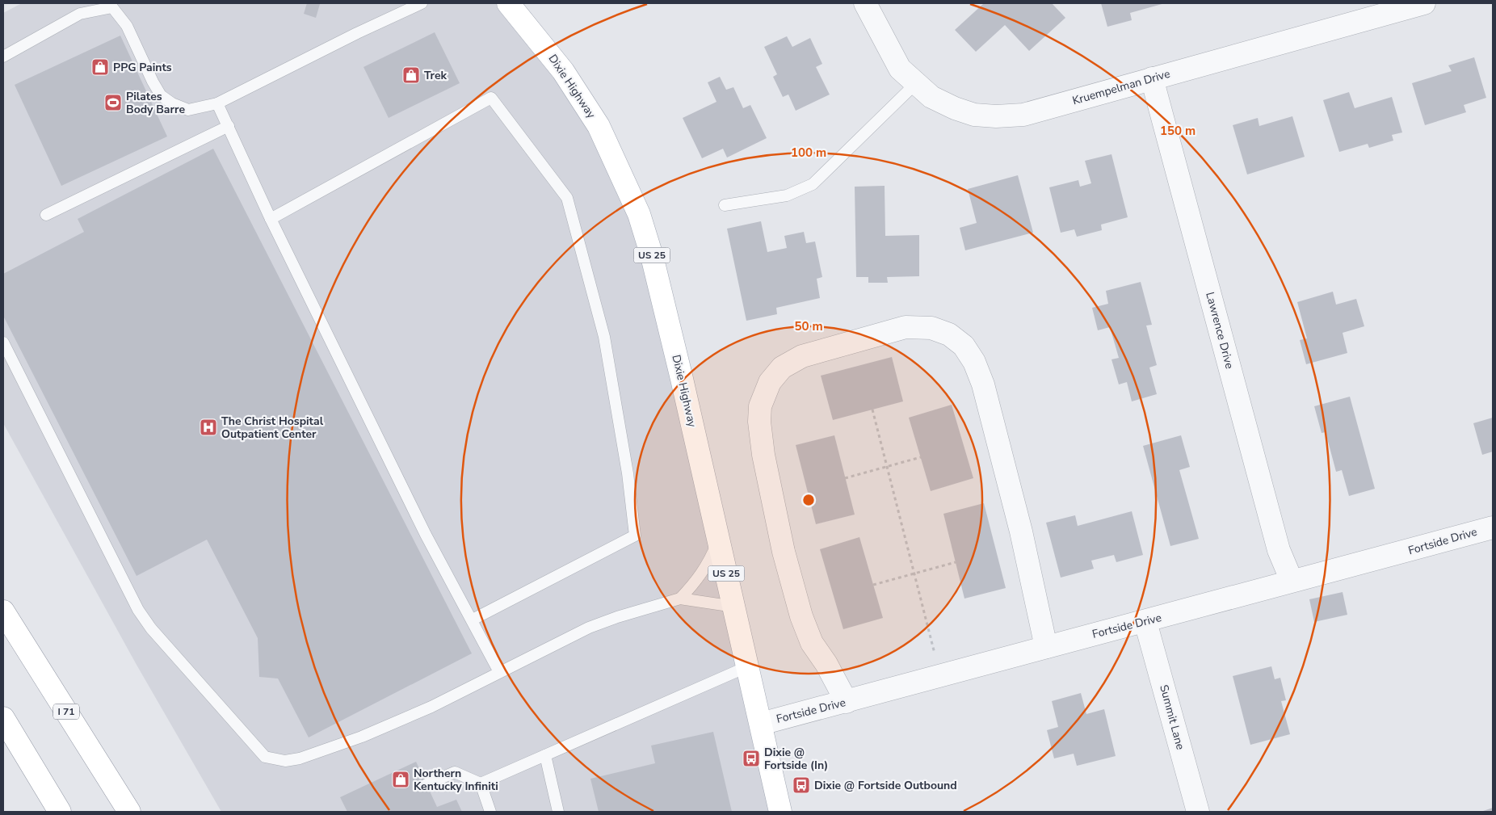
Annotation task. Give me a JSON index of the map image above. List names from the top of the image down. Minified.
{"streets":{"main road":["Dixie Highway","US 25","I 71"],"street":["Kruempelman Drive","Lawrence Drive","Fortside Drive","Summit Lane"]},"crossings":[["Dixie Highway","Fortside Drive"],["Kruempelman Drive","Lawrence Drive"],["Lawrence Drive","Fortside Drive"],["Fortside Drive","Summit Lane"]],"places":{"shop":["PPG Paints","Trek","Northern Kentucky Infiniti"],"sports":["Pilates Body Barre"],"hospital":["The Christ Hospital Outpatient Center"],"bus stop":["Dixie @ Fortside (In)","Dixie @ Fortside Outbound"]},"rings":["150 m","100 m","50 m"]}
